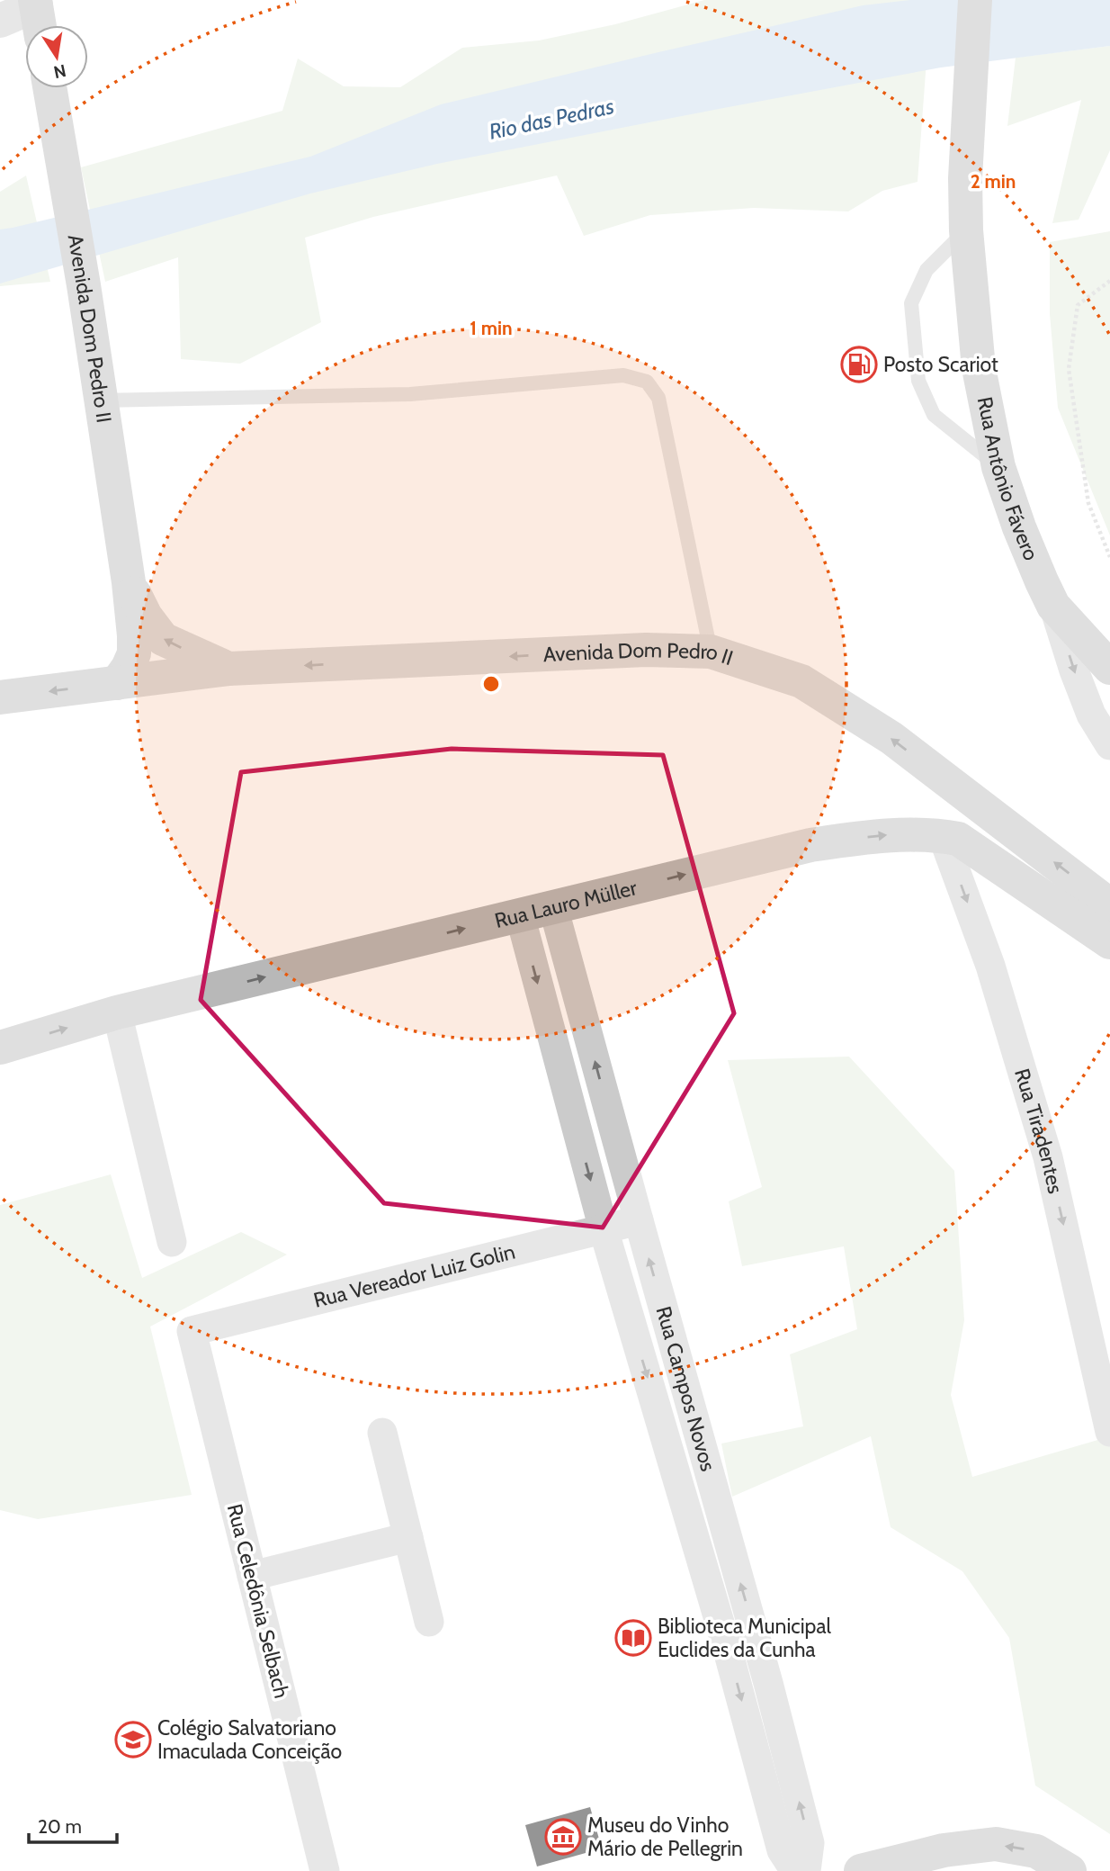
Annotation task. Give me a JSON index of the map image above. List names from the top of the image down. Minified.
{"streets":{"main road":["Avenida Dom Pedro II","Rua Antônio Fávero","Rua Lauro Müller"],"street":["Rua Tiradentes","Rua Vereador Luiz Golin","Rua Campos Novos","Rua Celedônia Selbach"]},"crossings":[["Rua Lauro Müller","Rua Tiradentes"],["Rua Lauro Müller","Rua Campos Novos"],["Rua Vereador Luiz Golin","Rua Campos Novos"],["Rua Vereador Luiz Golin","Rua Celedônia Selbach"]],"one_way":["Avenida Dom Pedro II","Rua Lauro Müller","Rua Tiradentes"],"water":["Rio das Pedras"],"places":{"fuel station":["Posto Scariot"],"library":["Biblioteca Municipal Euclides da Cunha"],"school or university":["Colégio Salvatoriano Imaculada Conceição"],"museum":["Museu do Vinho Mário de Pellegrin"]},"scale_bar":"20 m","north":"bottom","rings":["2 min","1 min"]}
